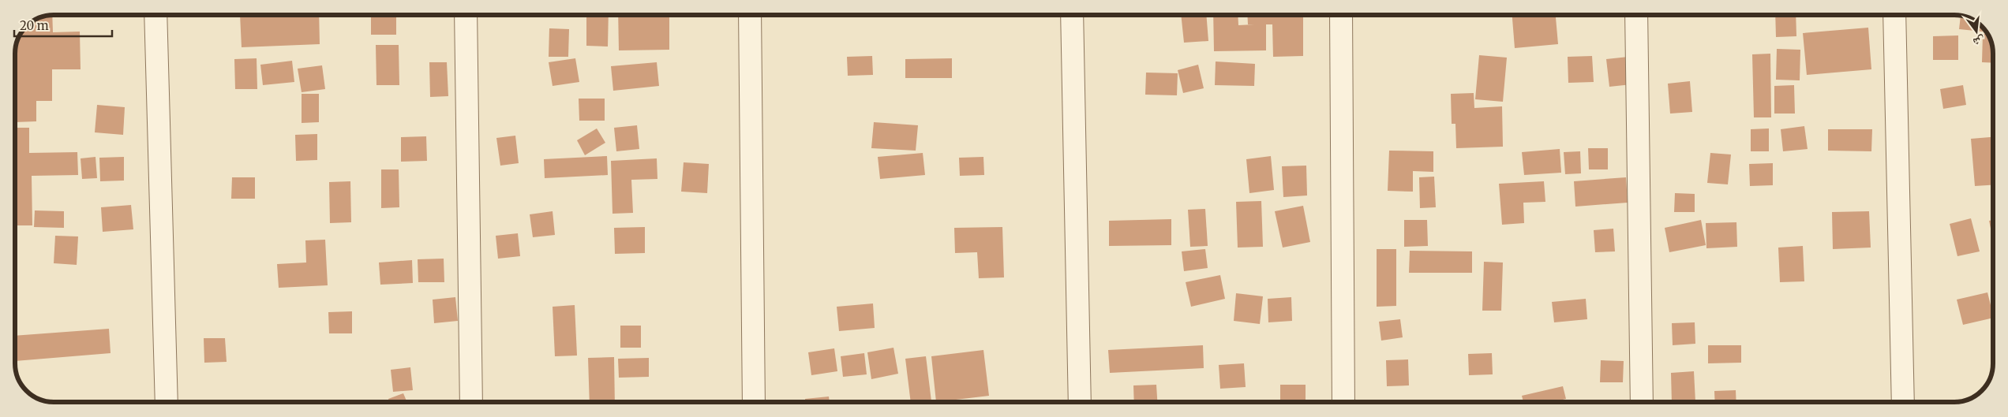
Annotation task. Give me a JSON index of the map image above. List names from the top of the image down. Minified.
{"scale_bar":"20 m","north":"bottom"}
